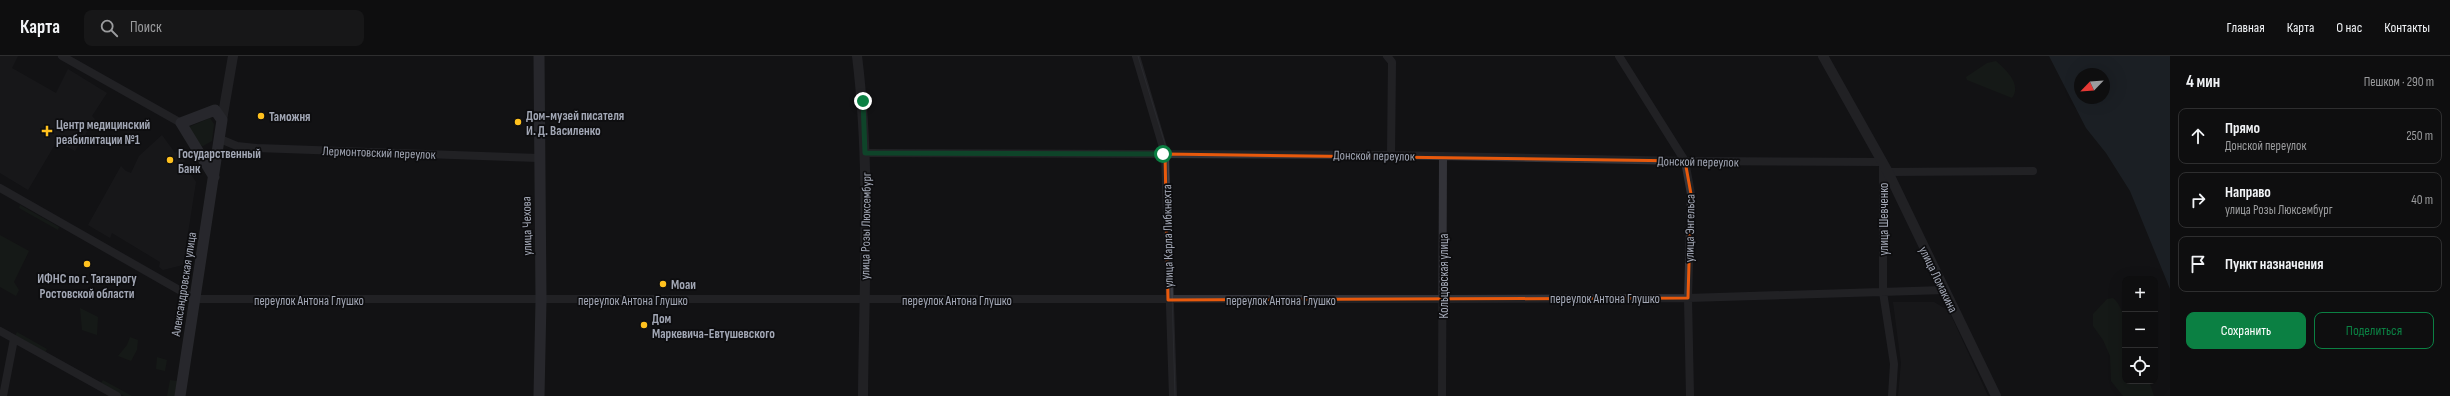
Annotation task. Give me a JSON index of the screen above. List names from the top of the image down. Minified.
{"streets":{"main road":["улица Чехова","Александровская улица"],"street":["Лермонтовский переулок","Донской переулок","улица Шевченко","улица Розы Люксембург","улица Энгельса","улица Карла Либкнехта","Кольцовская улица","улица Ломакина","переулок Антона Глушко"]},"crossings":[["Лермонтовский переулок","улица Чехова"],["Лермонтовский переулок","Александровская улица"],["Донской переулок","улица Шевченко"],["Донской переулок","улица Розы Люксембург"],["Донской переулок","улица Энгельса"],["Донской переулок","улица Карла Либкнехта"],["Донской переулок","Кольцовская улица"],["Донской переулок","улица Ломакина"],["улица Шевченко","улица Ломакина"],["улица Шевченко","переулок Антона Глушко"],["улица Чехова","переулок Антона Глушко"],["улица Розы Люксембург","переулок Антона Глушко"],["улица Энгельса","переулок Антона Глушко"],["улица Карла Либкнехта","переулок Антона Глушко"],["Кольцовская улица","переулок Антона Глушко"],["улица Ломакина","переулок Антона Глушко"],["Александровская улица","переулок Антона Глушко"]],"places":{"other":["Таможня","Дом-музей писателя И. Д. Василенко","Государственный Банк","ИФНС по г. Таганрогу Ростовской области","Моаи","Дом Маркевича-Евтушевского"],"health":["Центр медицинский реабилитации №1"]},"north":"bottom left","page":{"header":"Карта","search":"Поиск","nav":["Главная","Карта","О нас","Контакты"],"heading":["4 мин","Пешком · 290 m"],"list":[["Прямо","Донской переулок","250 m"],["Направо","улица Розы Люксембург","40 m"],"Пункт назначения"],"map_buttons":["+","−"],"buttons":["Сохранить","Поделиться"]}}
